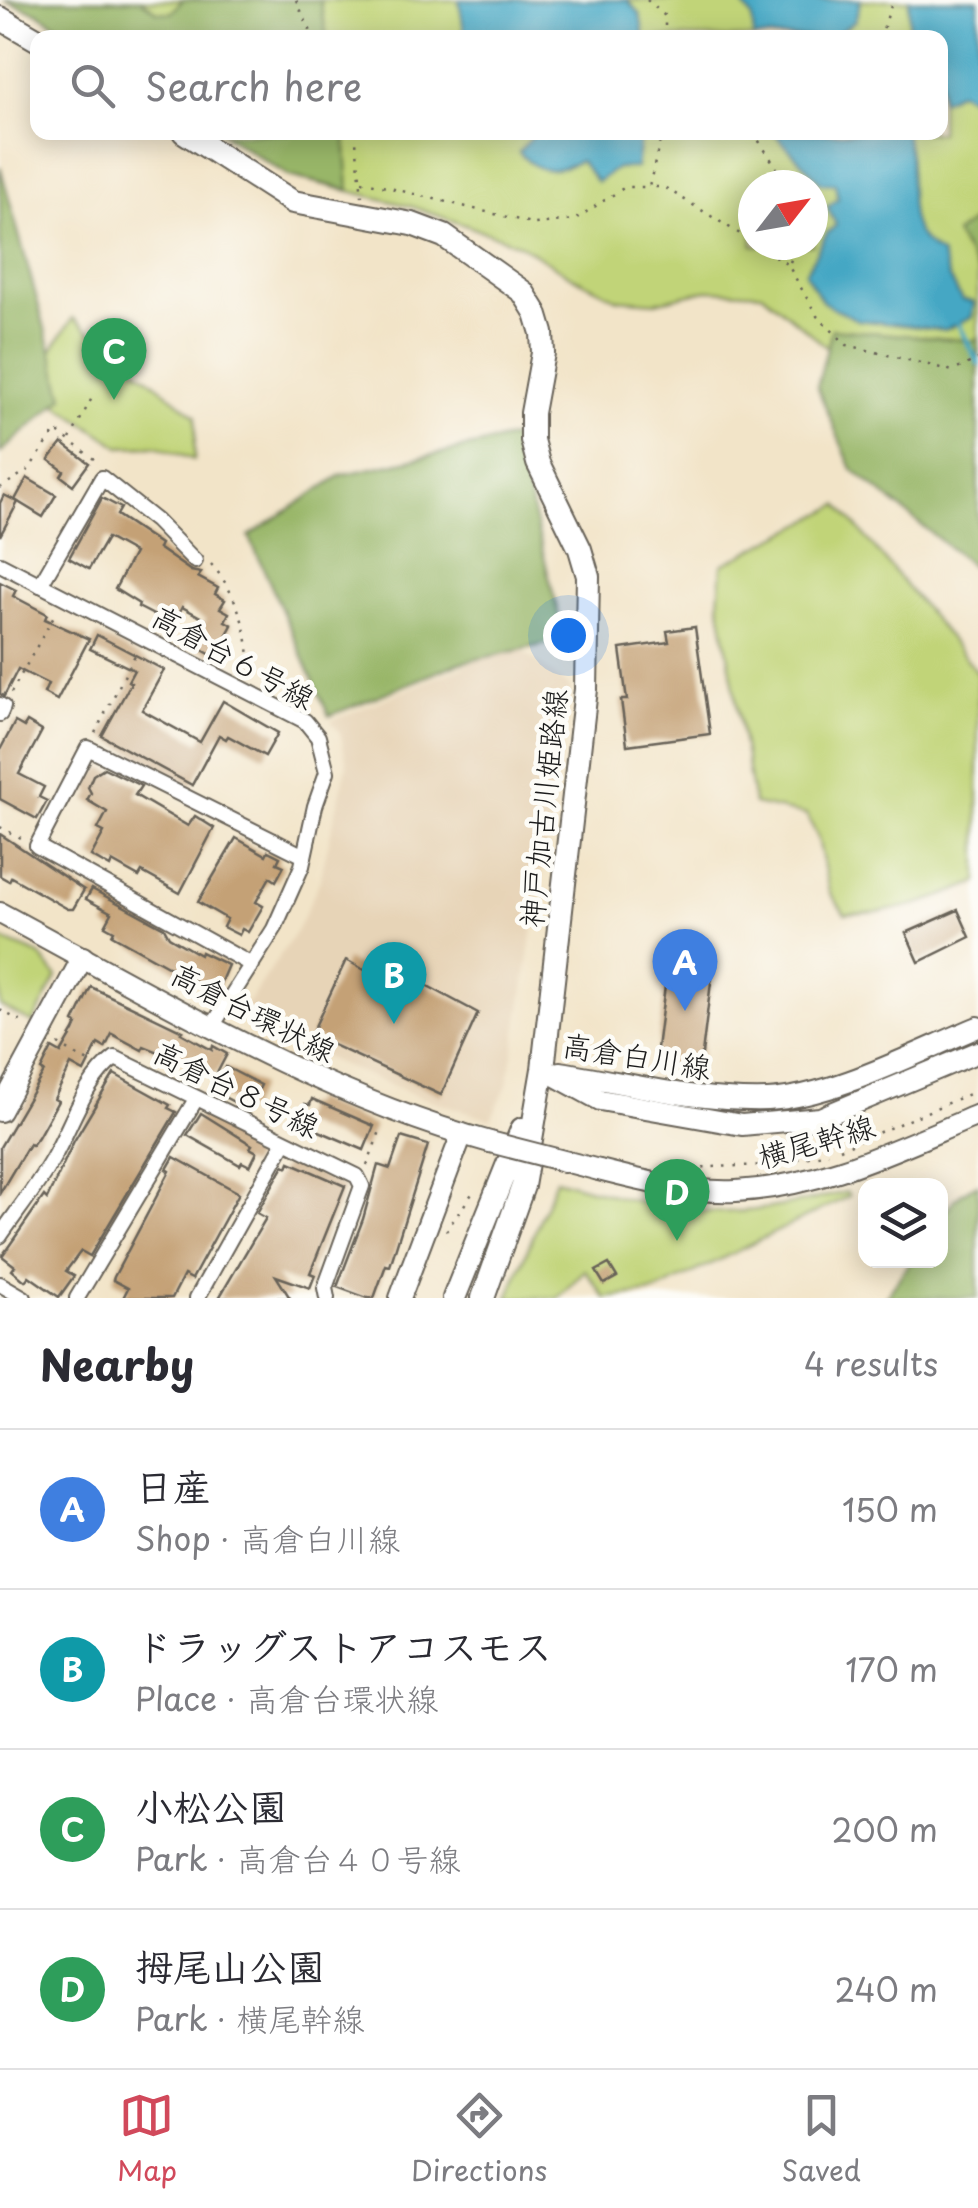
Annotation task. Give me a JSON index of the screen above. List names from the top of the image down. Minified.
{"streets":{"main road":["神戸加古川姫路線"],"street":["高倉台６号線","高倉台環状線","高倉白川線","高倉台８号線","横尾幹線"]},"crossings":[["高倉台６号線","高倉台環状線"],["神戸加古川姫路線","高倉白川線"],["高倉台環状線","横尾幹線"]],"north":"top right","page":{"search":"Search here","pins":["C","A","B","D"],"heading":["Nearby","4 results"],"list":[{"mark":"A","name":"日産","note":"Shop · 高倉白川線","value":"150 m"},{"mark":"B","name":"ドラッグストアコスモス","note":"Place · 高倉台環状線","value":"170 m"},{"mark":"C","name":"小松公園","note":"Park · 高倉台４０号線","value":"200 m"},{"mark":"D","name":"拇尾山公園","note":"Park · 横尾幹線","value":"240 m"}],"nav":["Map","Directions","Saved"]}}
